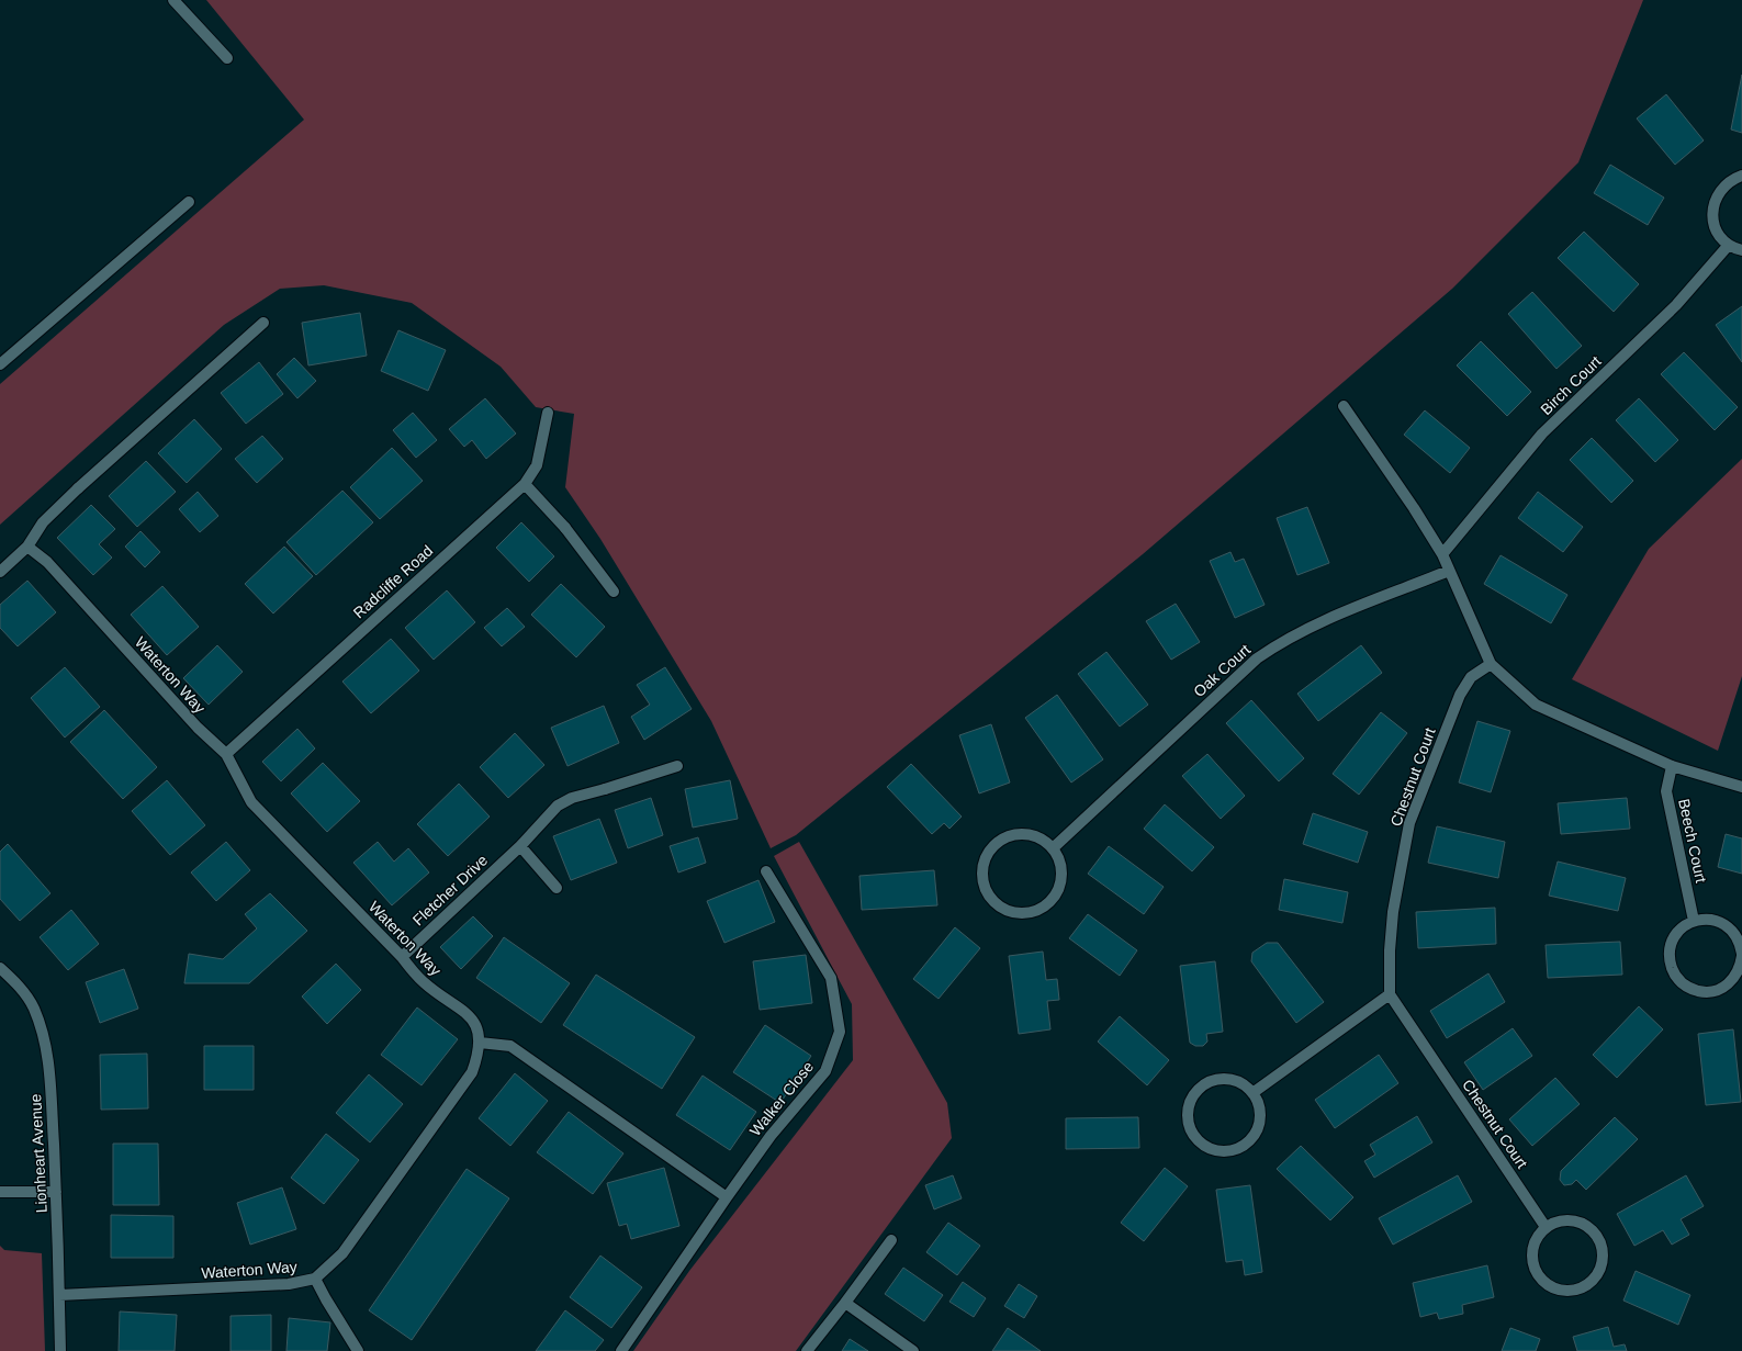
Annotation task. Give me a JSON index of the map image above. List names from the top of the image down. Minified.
{"streets":{"street":["Birch Court","Radcliffe Road","Oak Court","Waterton Way","Chestnut Court","Beech Court","Fletcher Drive","Walker Close","Lionheart Avenue"]},"crossings":[["Radcliffe Road","Waterton Way"],["Waterton Way","Fletcher Drive"],["Waterton Way","Lionheart Avenue"]]}
